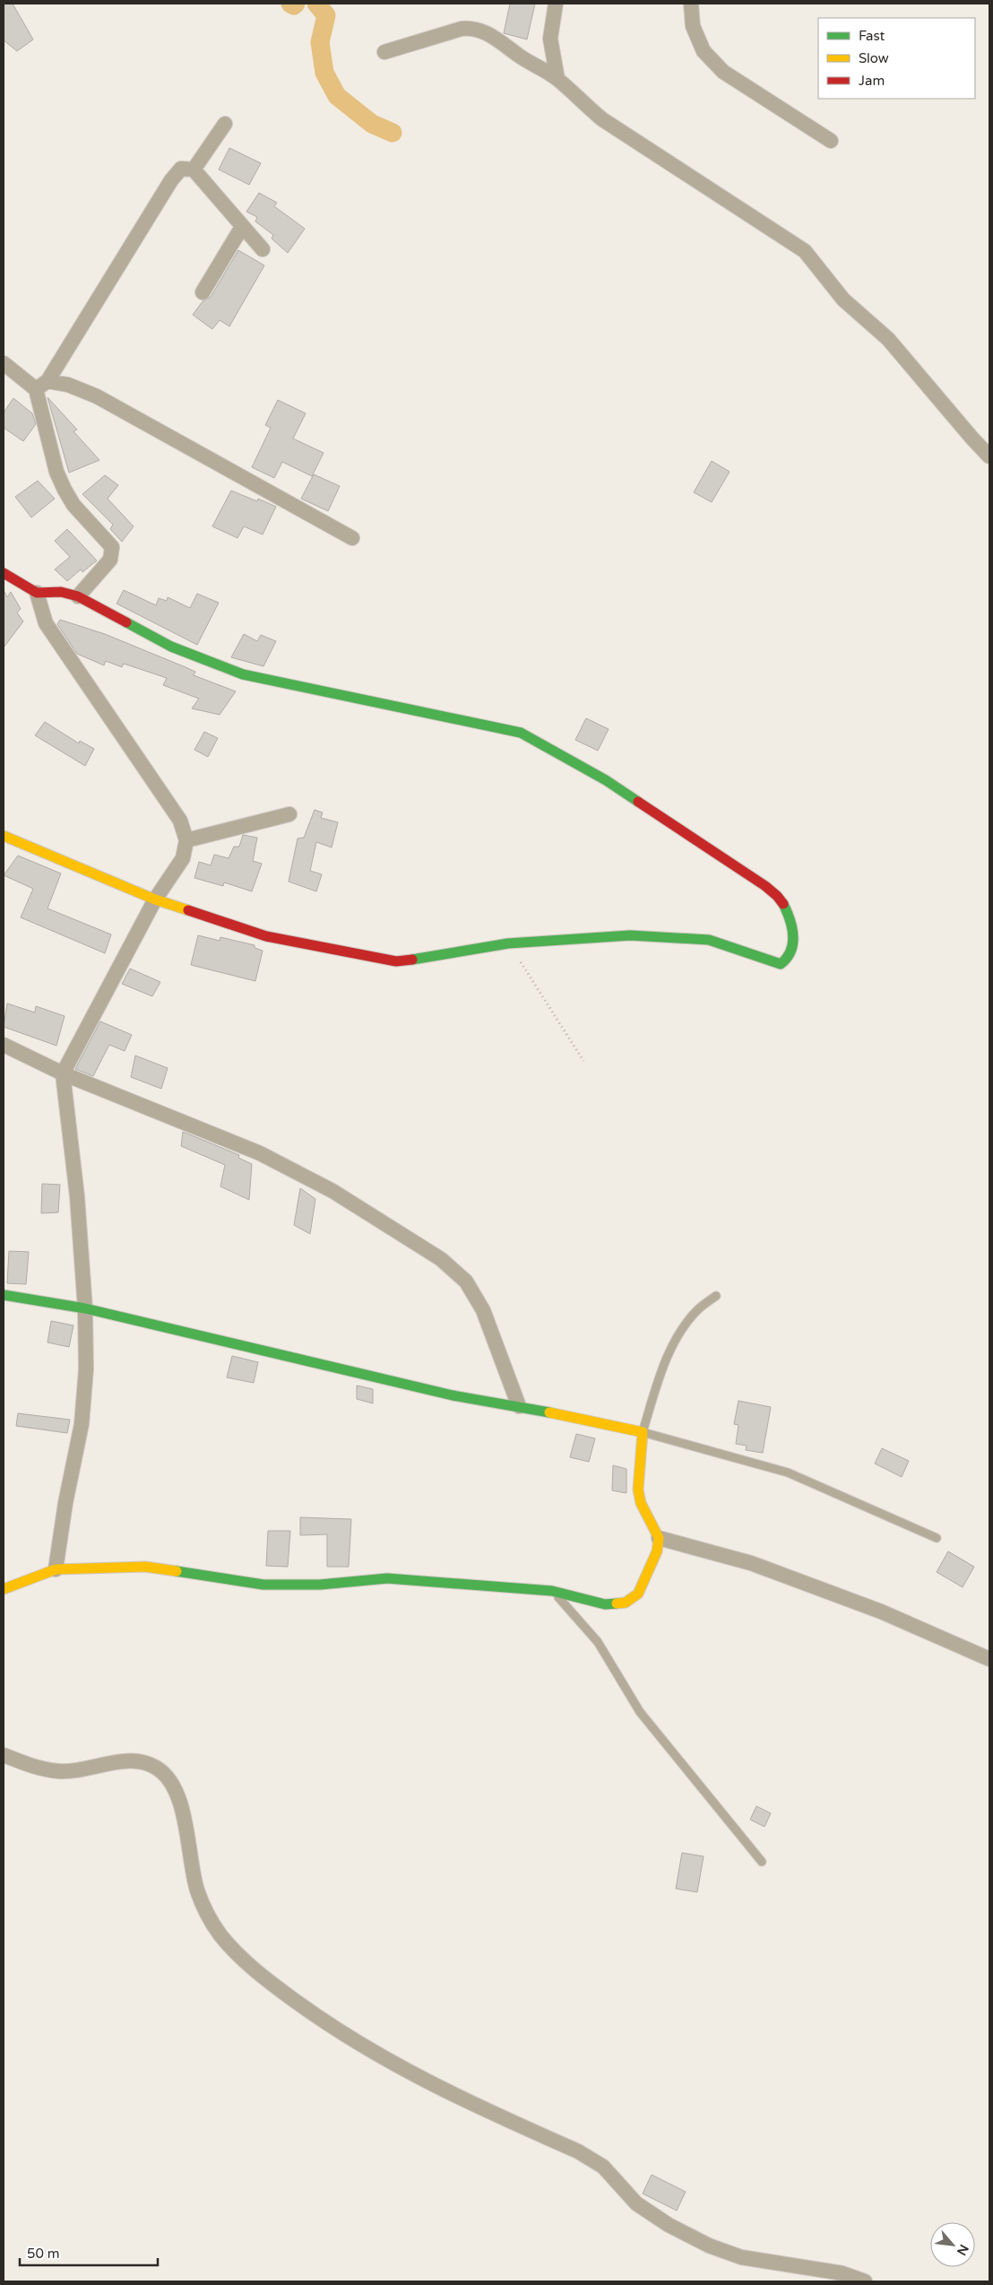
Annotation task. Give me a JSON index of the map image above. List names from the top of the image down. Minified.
{"legend":["Fast","Slow","Jam"],"scale_bar":"50 m","north":"bottom right"}
